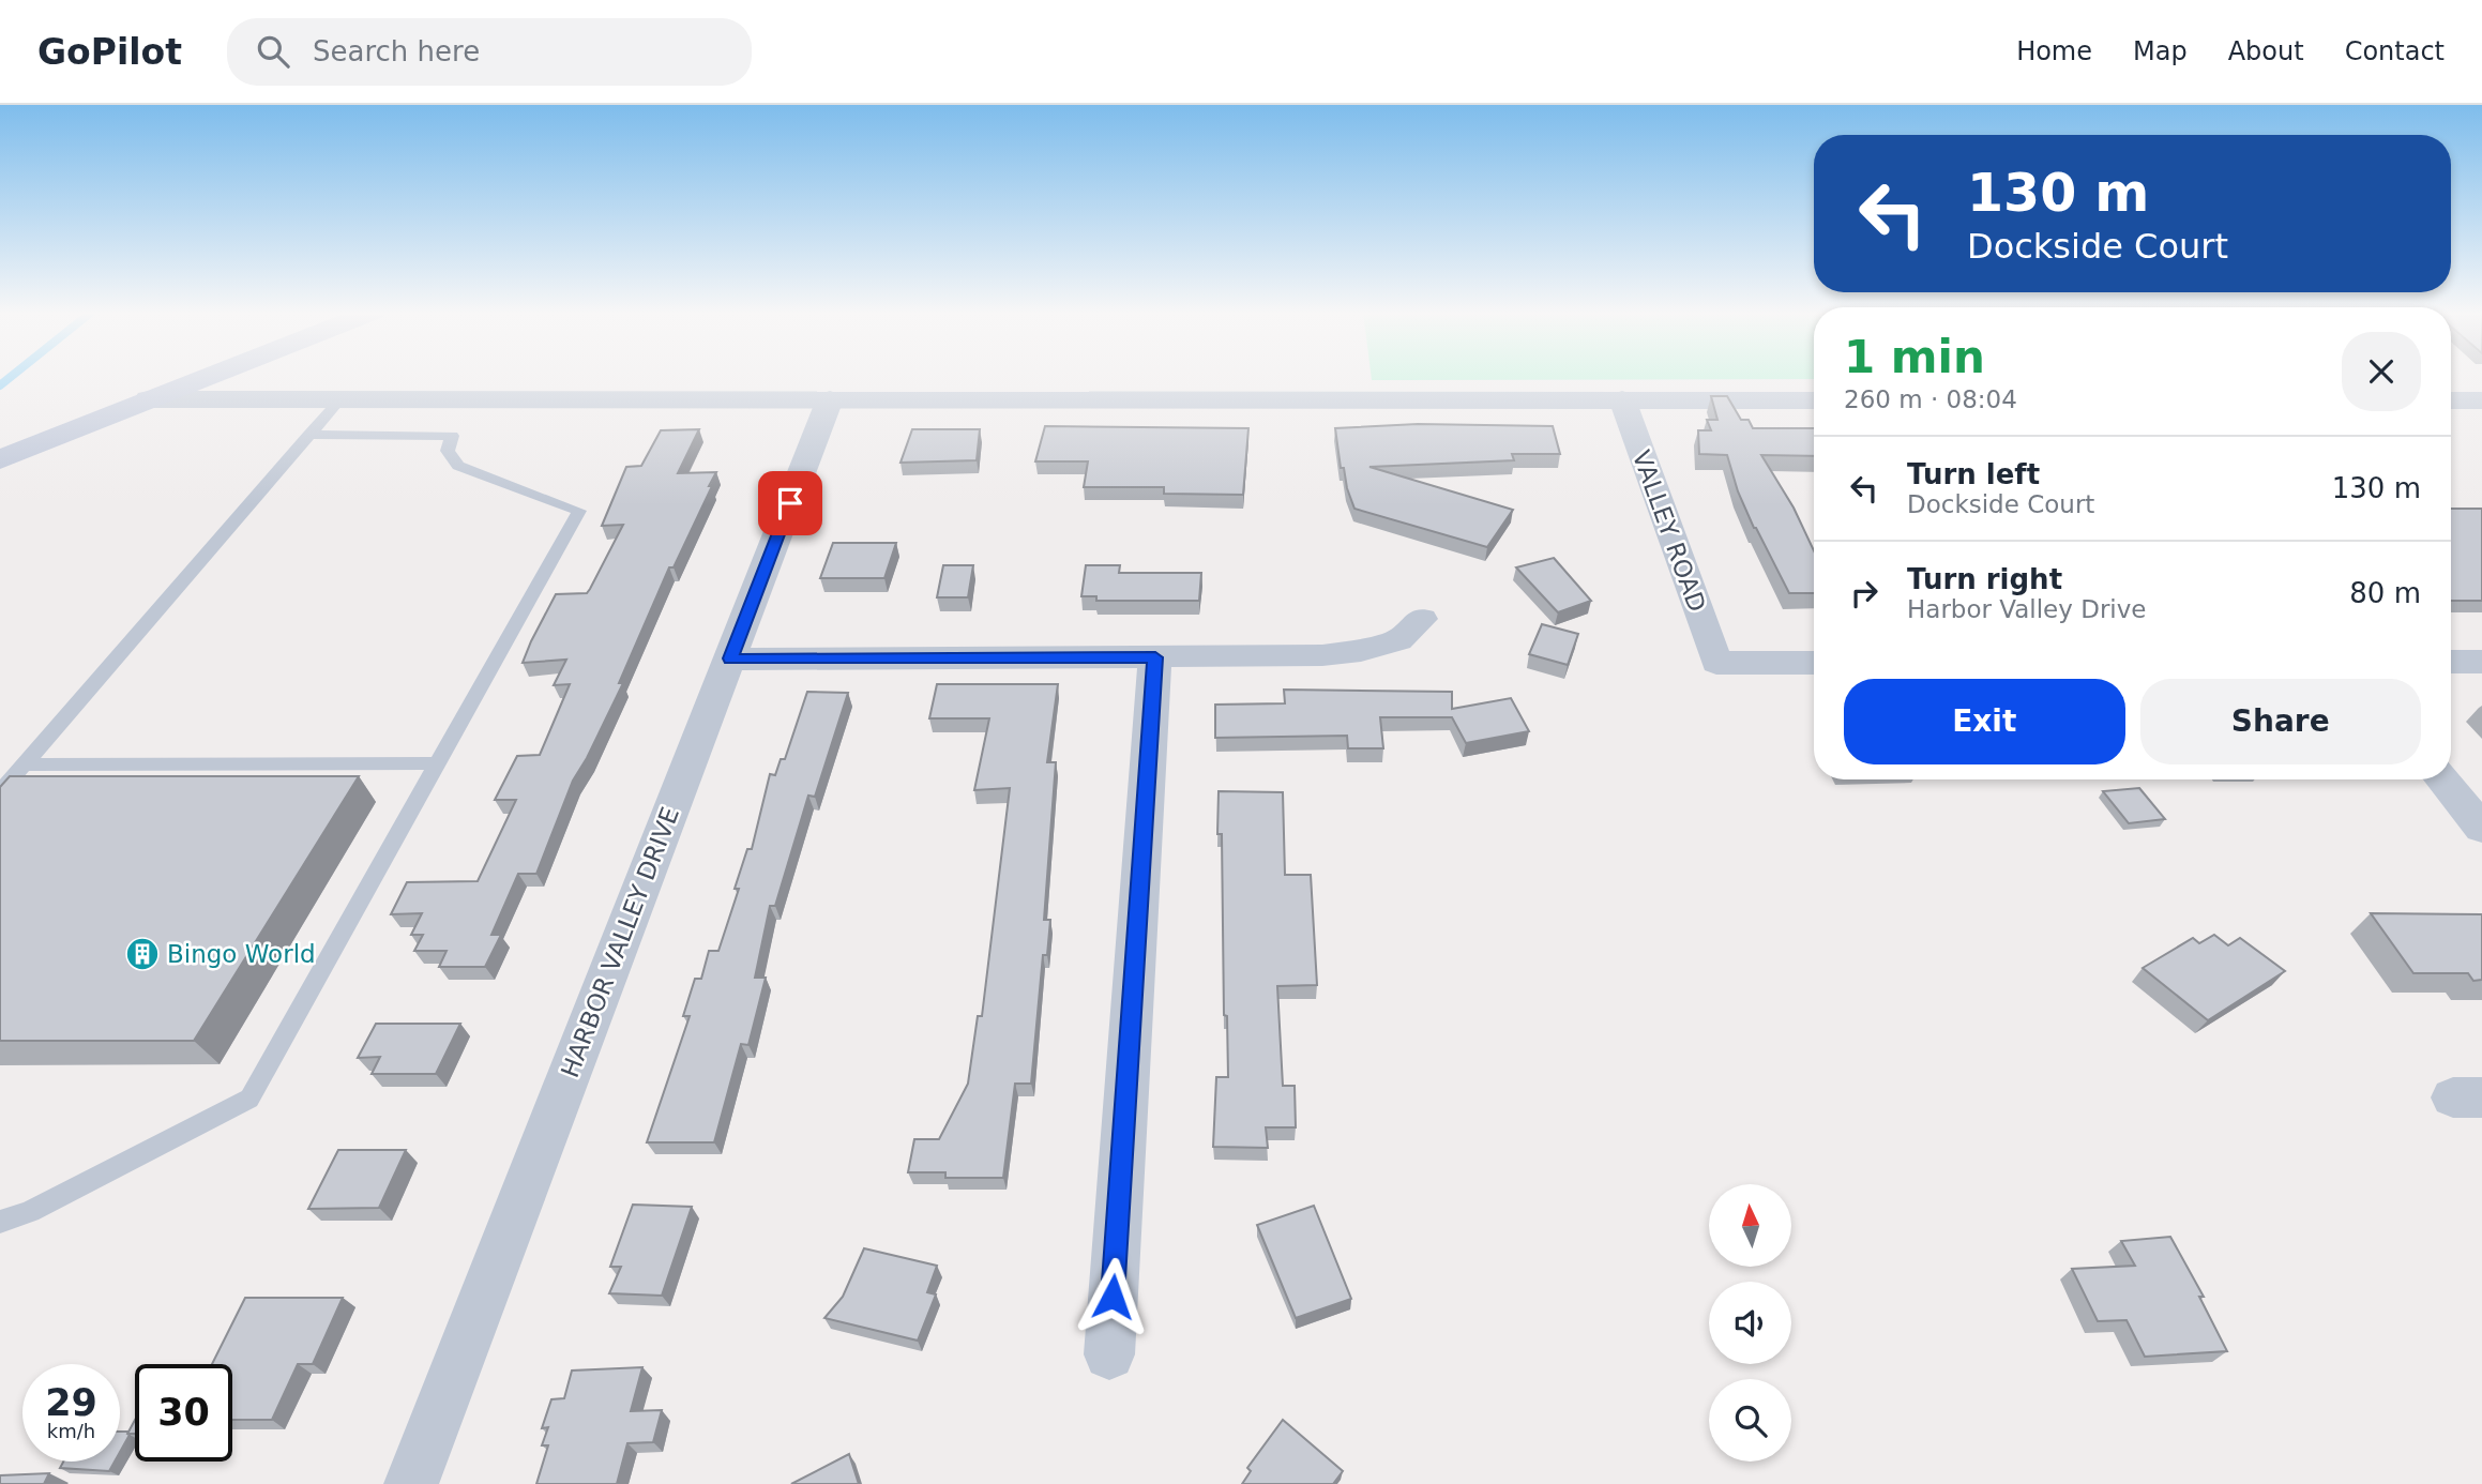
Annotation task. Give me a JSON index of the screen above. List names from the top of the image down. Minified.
{"streets":{"street":["VALLEY ROAD","HARBOR VALLEY DRIVE"]},"places":{"building":["Bingo World"]},"north":"top","page":{"header":"GoPilot","search":"Search here","nav":["Home","Map","About","Contact"],"turn":["130 m","Dockside Court"],"heading":["1 min","260 m · 08:04"],"list":[{"name":"Turn left","note":"Dockside Court","value":"130 m"},{"name":"Turn right","note":"Harbor Valley Drive","value":"80 m"}],"buttons":["Exit","Share"],"speed":"29 km/h","limit":"30"}}
